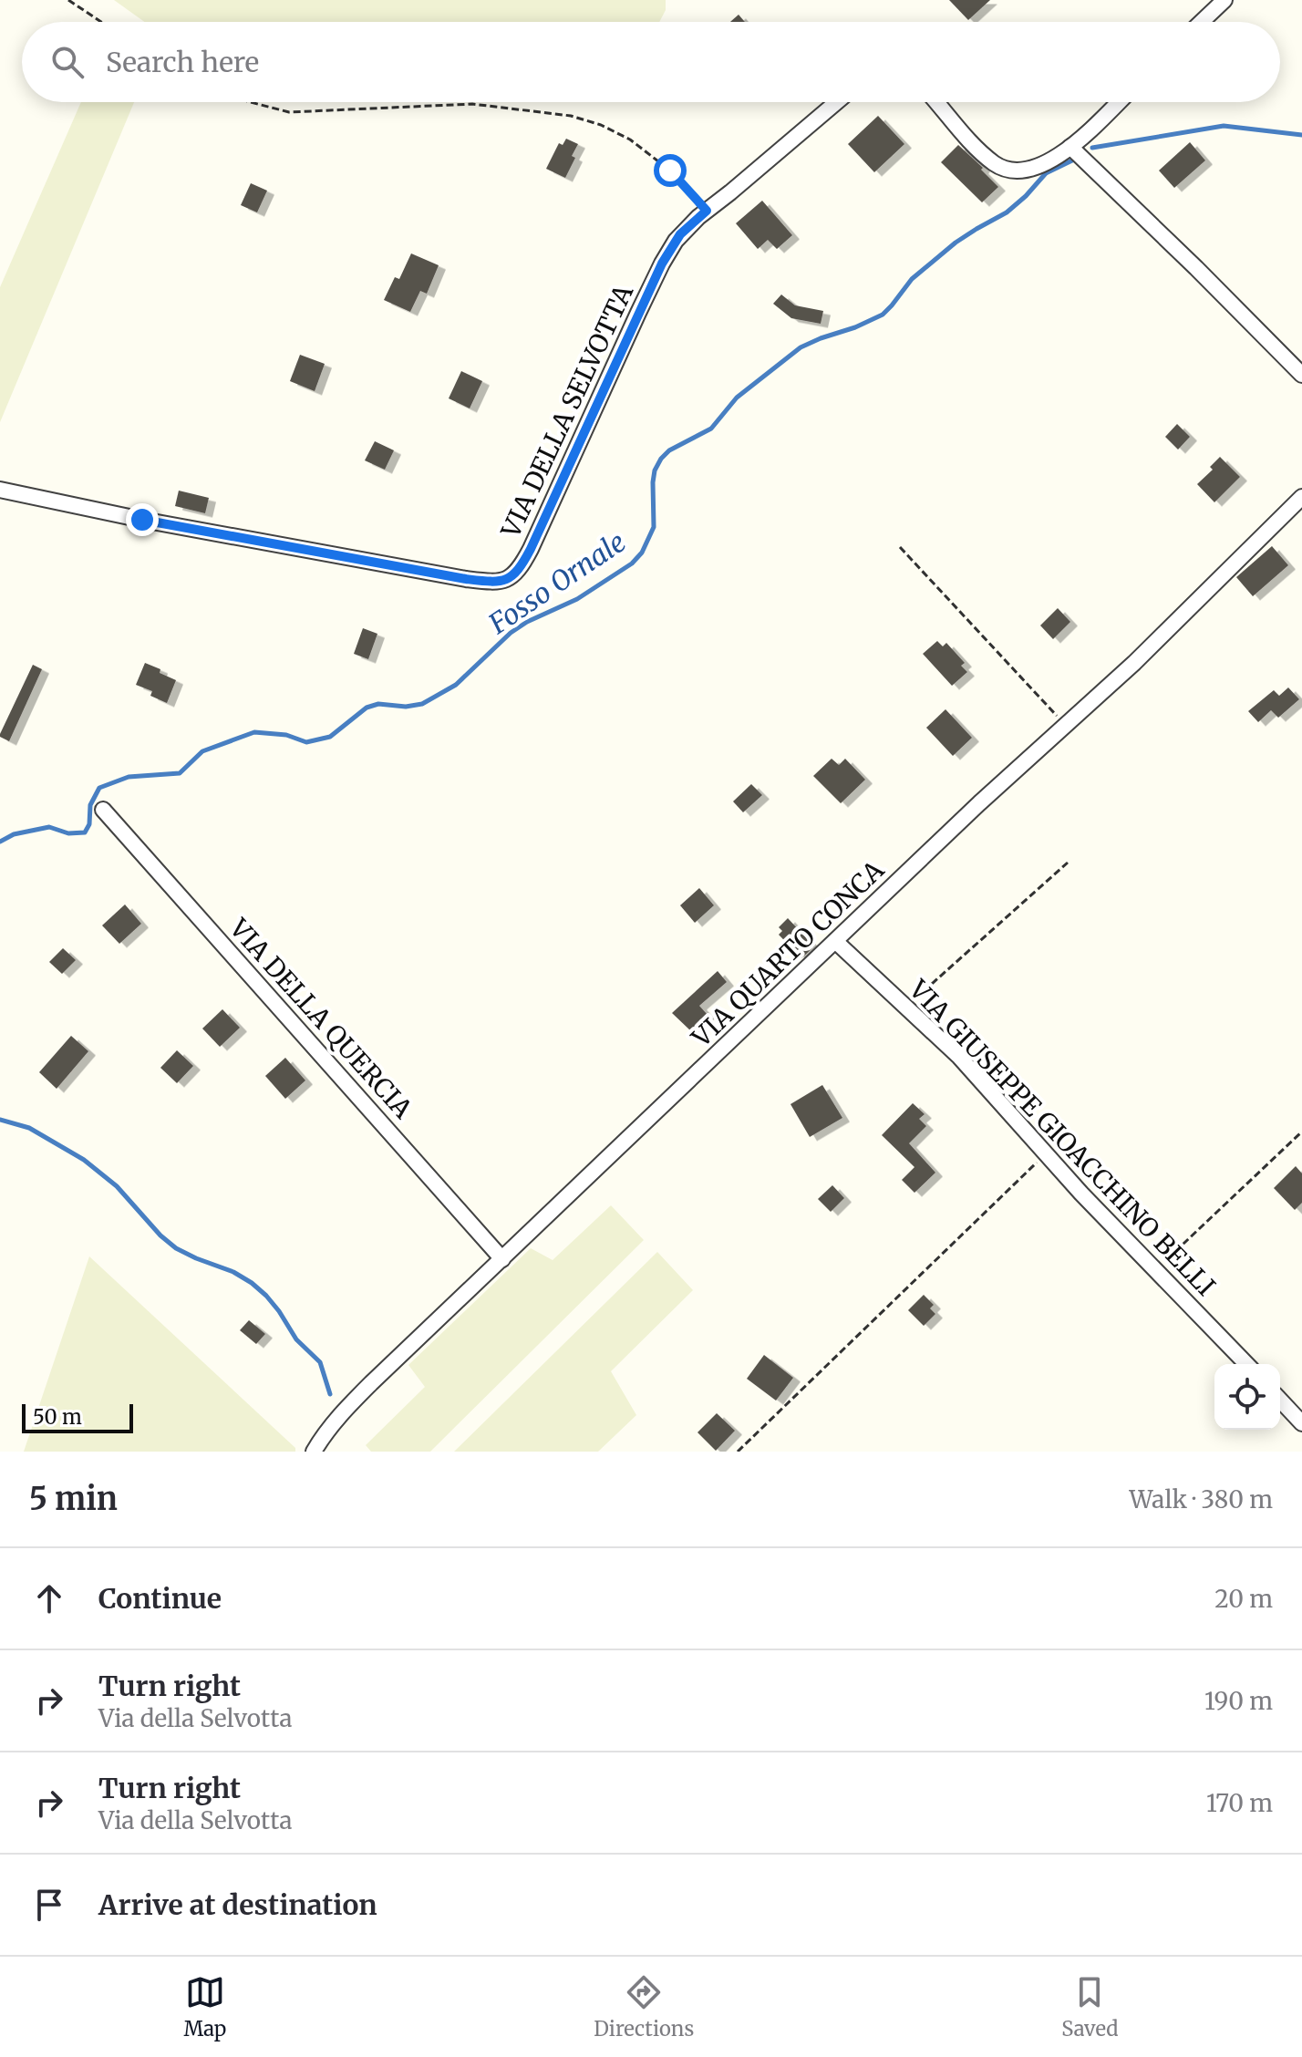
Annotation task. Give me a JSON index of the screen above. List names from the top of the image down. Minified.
{"streets":{"street":["VIA DELLA SELVOTTA","VIA QUARTO CONCA","VIA DELLA QUERCIA","VIA GIUSEPPE GIOACCHINO BELLI"]},"crossings":[["VIA QUARTO CONCA","VIA DELLA QUERCIA"],["VIA QUARTO CONCA","VIA GIUSEPPE GIOACCHINO BELLI"]],"water":["Fosso Ornale"],"scale_bar":"50 m","page":{"search":"Search here","scale":"50 m","heading":["5 min","Walk · 380 m"],"list":[["Continue","20 m"],["Turn right","Via della Selvotta","190 m"],["Turn right","Via della Selvotta","170 m"],"Arrive at destination"],"nav":["Map","Directions","Saved"]}}
